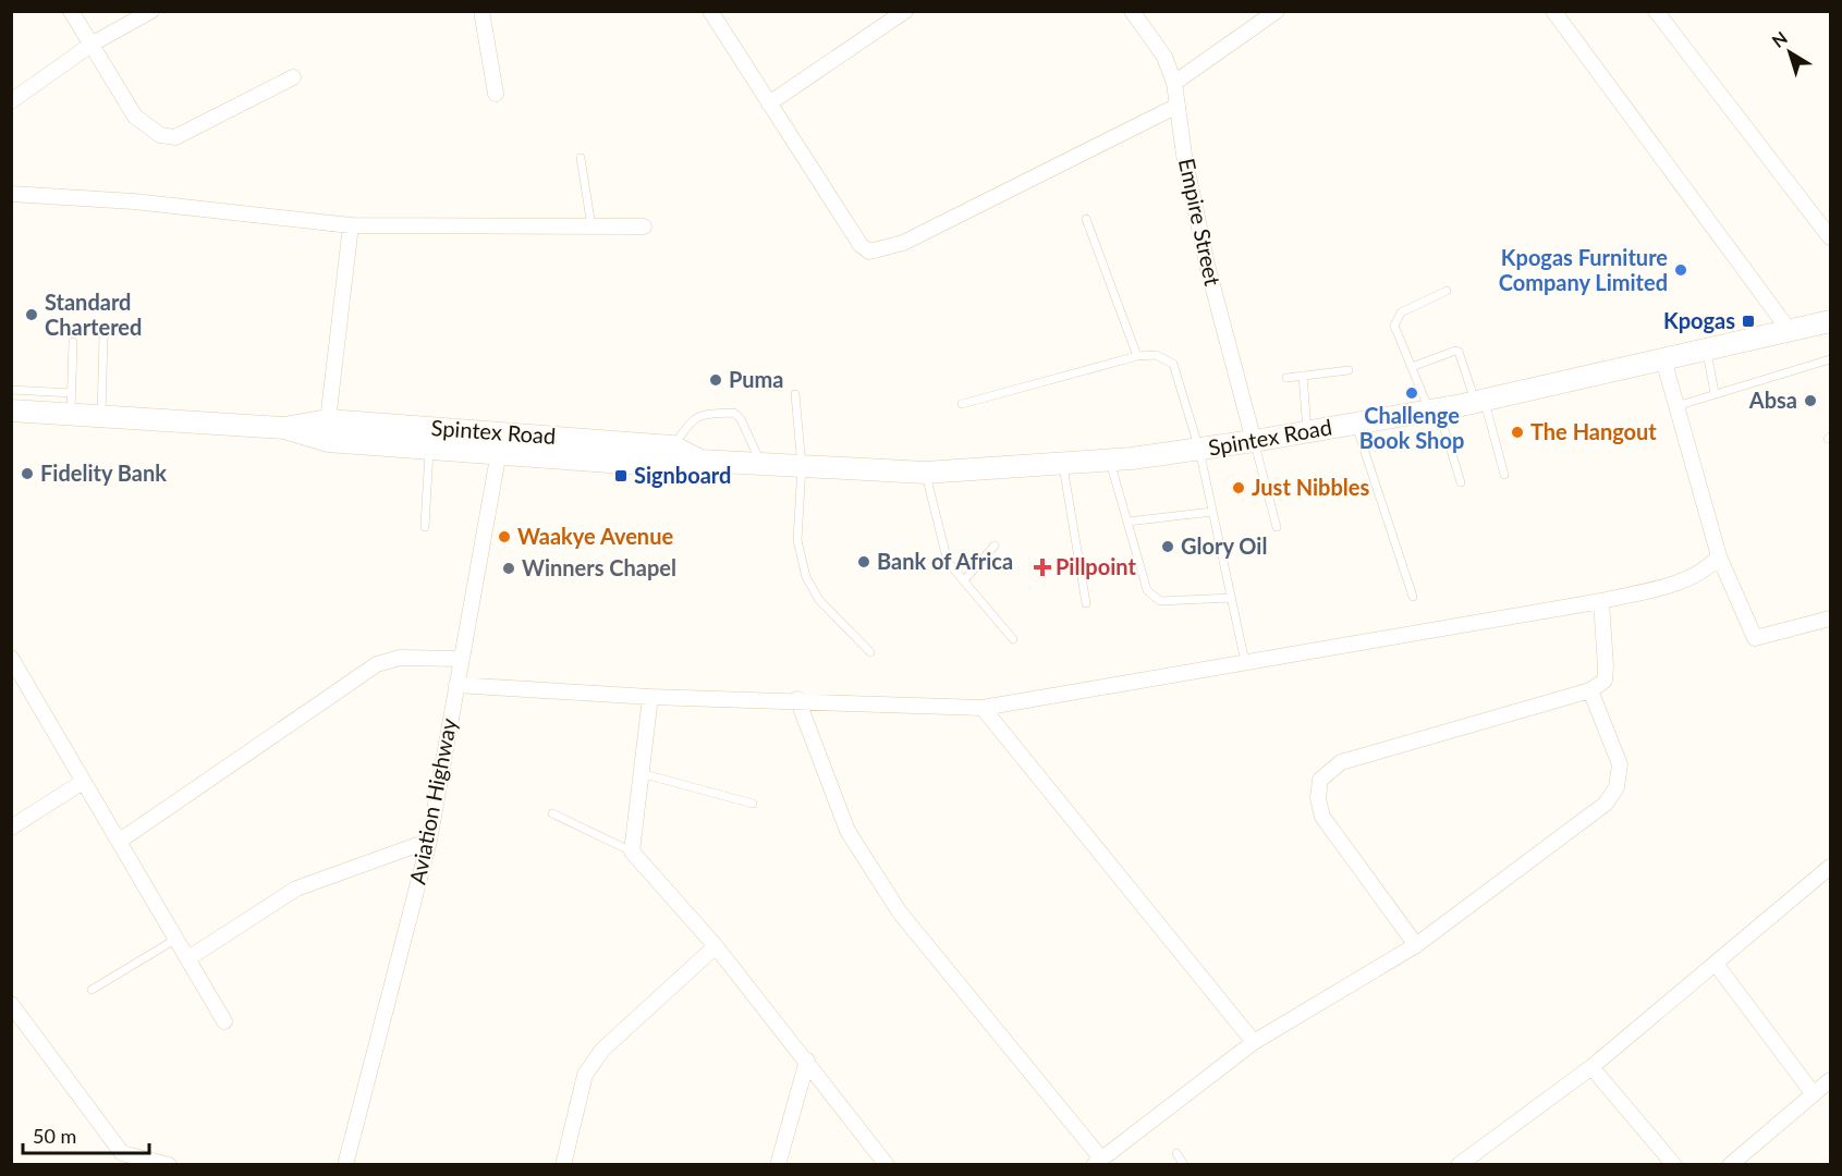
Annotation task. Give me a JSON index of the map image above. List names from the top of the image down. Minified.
{"streets":{"main road":["Spintex Road"],"street":["Empire Street","Aviation Highway"]},"crossings":[["Empire Street","Spintex Road"],["Spintex Road","Aviation Highway"]],"places":{"other":["Kpogas Furniture Company Limited","Standard Chartered","Puma","Challenge Book Shop","Absa","The Hangout","Fidelity Bank","Just Nibbles","Waakye Avenue","Glory Oil","Bank of Africa","Winners Chapel"],"transit":["Kpogas","Signboard"],"health":["Pillpoint"]},"scale_bar":"50 m","north":"top left"}
